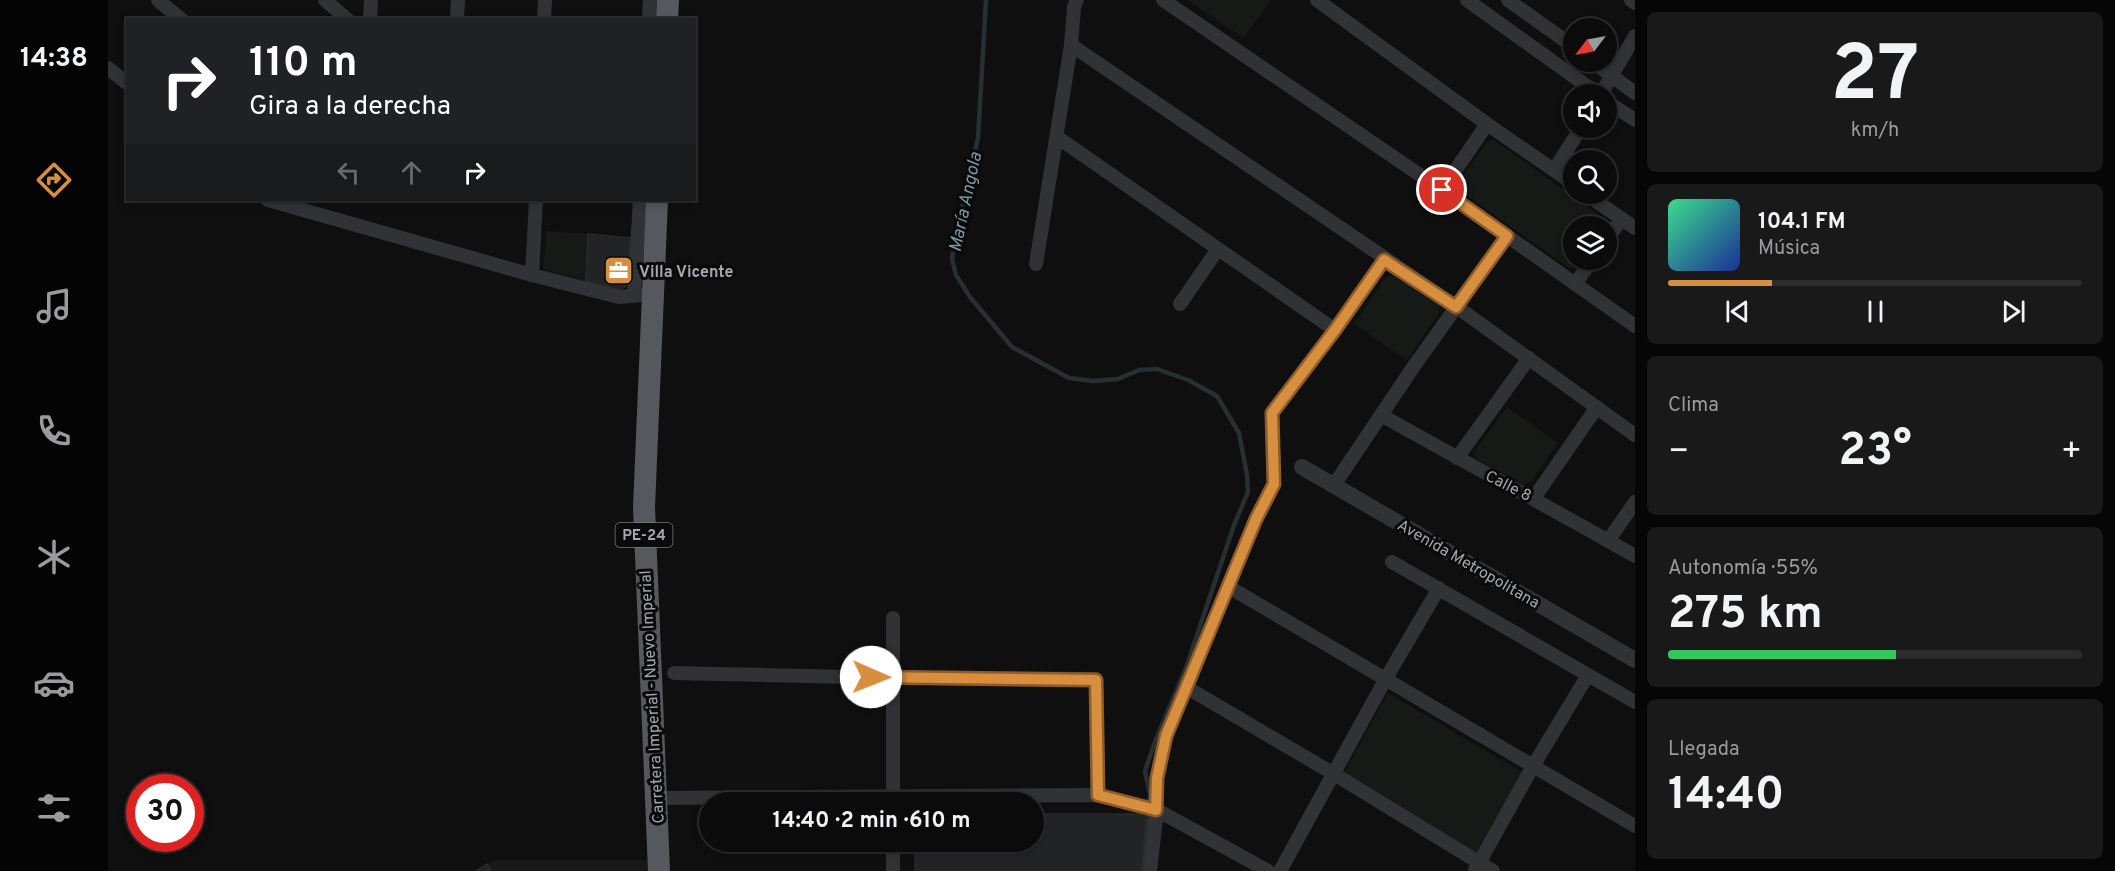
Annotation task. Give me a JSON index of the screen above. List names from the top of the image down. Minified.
{"streets":{"highway":["PE-24","Carretera Imperial - Nuevo Imperial"],"street":["Calle 8","Avenida Metropolitana"]},"water":["María Angola"],"places":{"office":["Villa Vicente"]},"north":"bottom left","page":{"tabs":"14:38","tile":[["27","km/h"],"Clima",["Autonomía · 55%","275 km"],["Llegada","14:40"]],"turn":["110 m","Gira a la derecha"],"song":["104.1 FM","Música"],"heat":["−","23°","+"],"limit":"30","trip":"14:40 · 2 min · 610 m"}}
